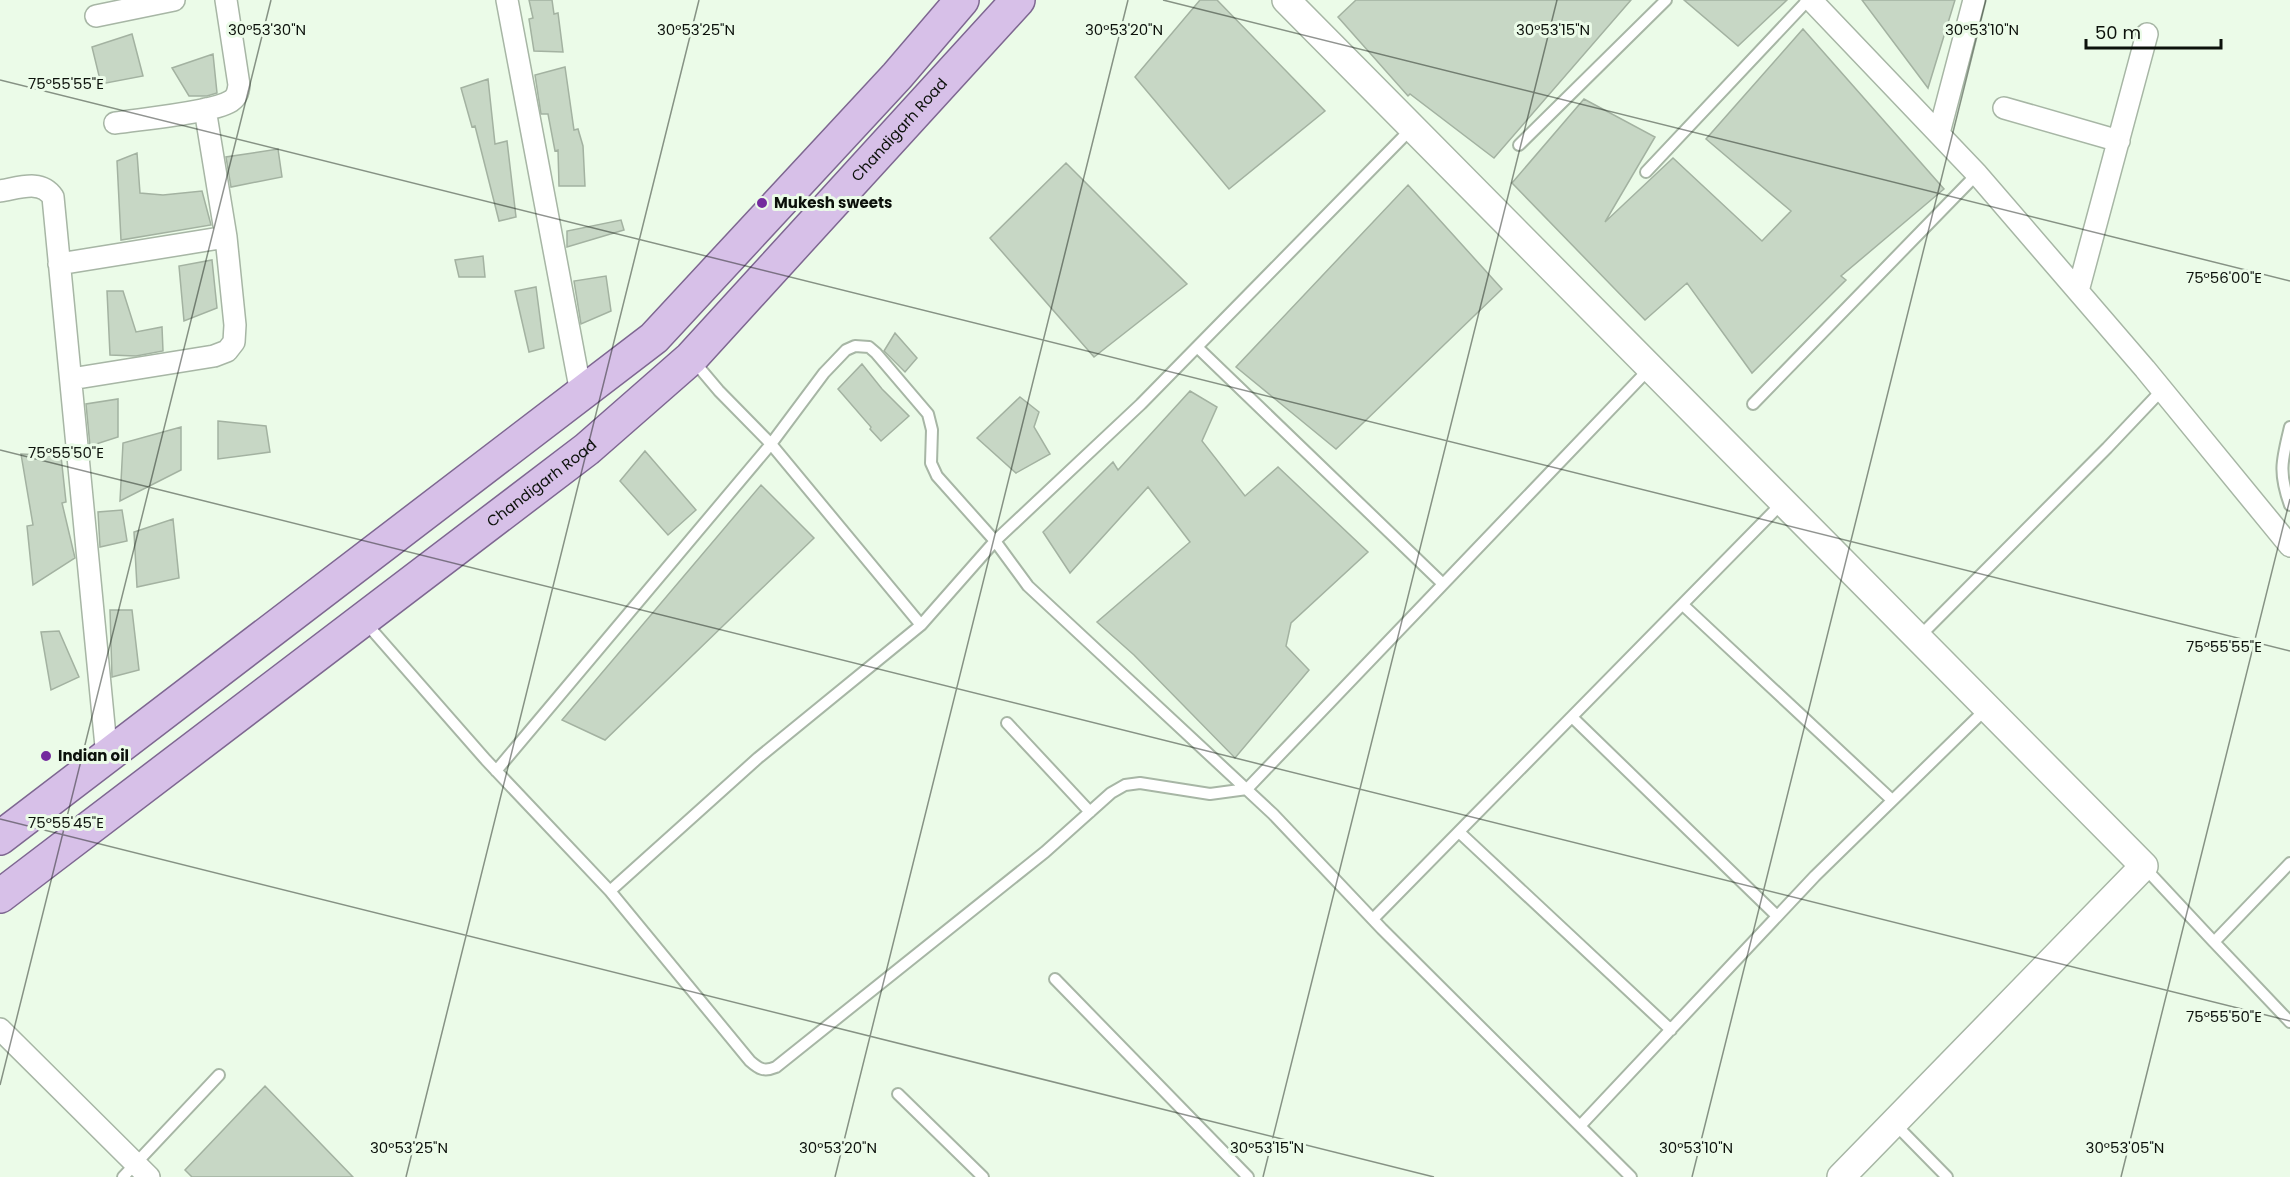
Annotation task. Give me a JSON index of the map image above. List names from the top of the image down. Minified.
{"streets":{"main road":["Chandigarh Road"]},"places":["Mukesh sweets","Indian oil"],"scale_bar":"50 m","coordinates":["30°53'30\"N","30°53'25\"N","30°53'20\"N","30°53'15\"N","30°53'10\"N","75°55'55\"E","75°56'00\"E","75°55'50\"E","75°55'45\"E","30°53'05\"N"]}
